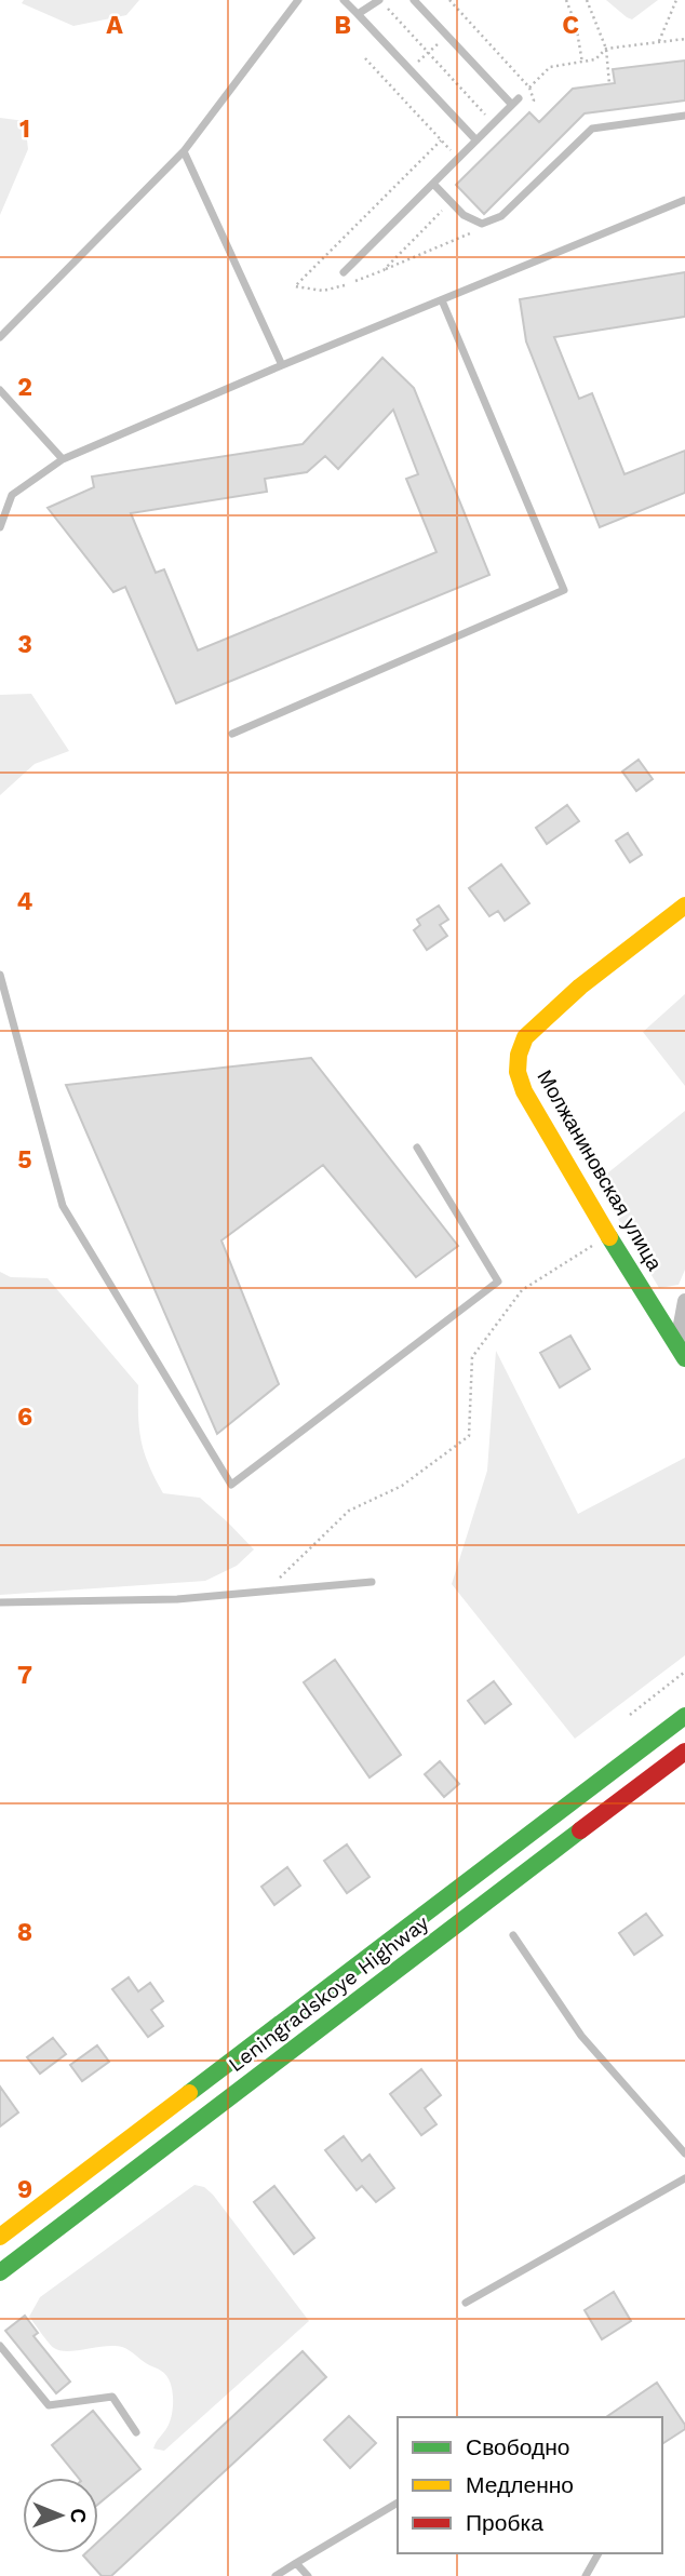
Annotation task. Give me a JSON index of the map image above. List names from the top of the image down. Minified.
{"streets":{"main road":["Молжаниновская улица","Leningradskoye Highway"]},"legend":["Свободно","Медленно","Пробка"],"north":"right","grid":{"columns":["A","B","C"],"rows":["1","2","3","4","5","6","7","8","9"]}}
